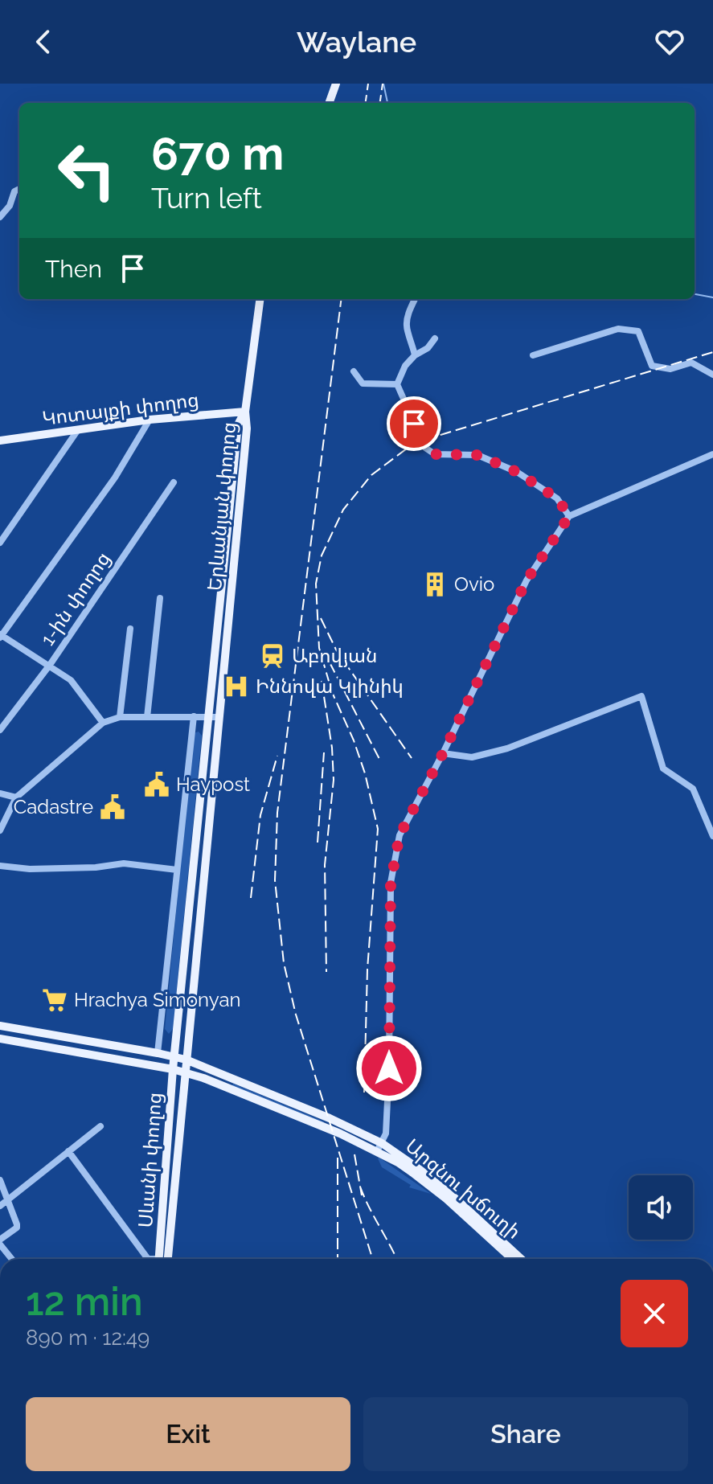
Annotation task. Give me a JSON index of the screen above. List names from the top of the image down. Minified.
{"streets":{"main road":["Կոտայքի փողոց","Երևանյան փողոց","Սևանի փողոց","Արզնու խճուղի"],"street":["1-ին փողոց"]},"crossings":[["Կոտայքի փողոց","Երևանյան փողոց"],["Երևանյան փողոց","Սևանի փողոց"]],"places":{"building":["Ovio"],"station":["Աբովյան"],"hospital":["Իննովա Կլինիկ"],"public building":["Haypost","Cadastre"],"supermarket":["Hrachya Simonyan"]},"page":{"header":"Waylane","turn":["670 m","Turn left"],"then":"Then","heading":["12 min","890 m · 12:49"],"buttons":["Exit","Share"]}}
